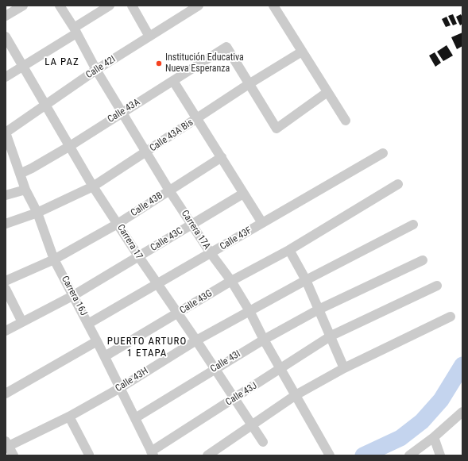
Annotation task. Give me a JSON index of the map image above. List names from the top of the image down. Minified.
{"streets":{"street":["Calle 42I","Calle 43A","Calle 43A Bis","Calle 43B","Carrera 17A","Calle 43F","Calle 43C","Carrera 17","Carrera 16J","Calle 43G","Calle 43I","Calle 43H","Calle 43J"]},"crossings":[["Calle 42I","Carrera 17A"],["Calle 42I","Carrera 17"],["Calle 42I","Carrera 16J"],["Calle 43A","Calle 43A Bis"],["Calle 43A","Carrera 17A"],["Calle 43A","Carrera 17"],["Calle 43A","Carrera 16J"],["Calle 43A Bis","Carrera 17A"],["Calle 43A Bis","Carrera 17"],["Calle 43A Bis","Carrera 16J"],["Calle 43B","Carrera 17A"],["Calle 43B","Carrera 17"],["Calle 43B","Carrera 16J"],["Carrera 17A","Calle 43F"],["Carrera 17A","Calle 43C"],["Carrera 17A","Calle 43G"],["Carrera 17A","Calle 43I"],["Carrera 17A","Calle 43H"],["Carrera 17A","Calle 43J"],["Calle 43F","Carrera 17"],["Calle 43F","Carrera 16J"],["Calle 43C","Carrera 17"],["Calle 43C","Carrera 16J"],["Carrera 17","Calle 43G"],["Carrera 17","Calle 43I"],["Carrera 17","Calle 43H"],["Carrera 17","Calle 43J"],["Carrera 16J","Calle 43G"],["Carrera 16J","Calle 43I"],["Carrera 16J","Calle 43H"],["Carrera 16J","Calle 43J"]],"districts":["LA PAZ","PUERTO ARTURO 1 ETAPA"],"places":["Institución Educativa Nueva Esperanza"]}
